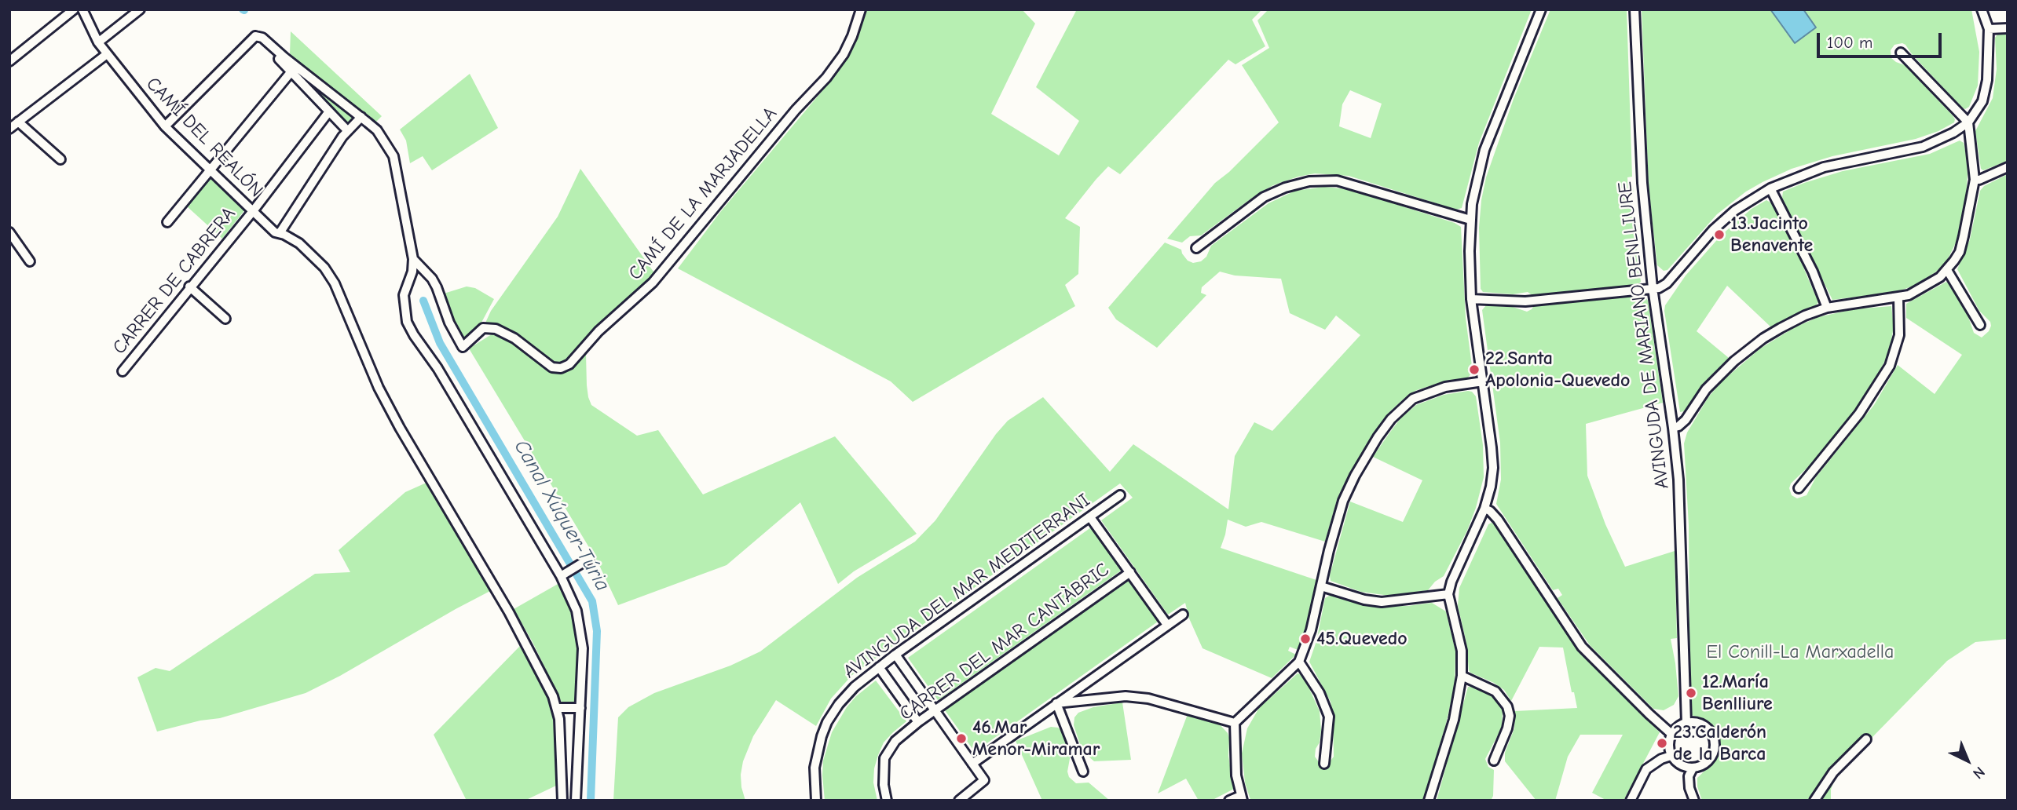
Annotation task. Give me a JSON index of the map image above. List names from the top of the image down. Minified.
{"streets":{"street":["CAMÍ DEL REALÓN","CAMÍ DE LA MARJADELLA","CARRER DE CABRERA","AVINGUDA DE MARIANO BENLLIURE","AVINGUDA DEL MAR MEDITERRANI","CARRER DEL MAR CANTÀBRIC"]},"crossings":[["CAMÍ DEL REALÓN","CARRER DE CABRERA"]],"water":["Canal Xúquer-Túria"],"parks":["El Conill-La Marxadella"],"places":["13.Jacinto Benavente","22.Santa Apolonia-Quevedo","45.Quevedo","12.María Benlliure","46.Mar Menor-Miramar","23.Calderón de la Barca"],"scale_bar":"100 m","north":"bottom right"}
